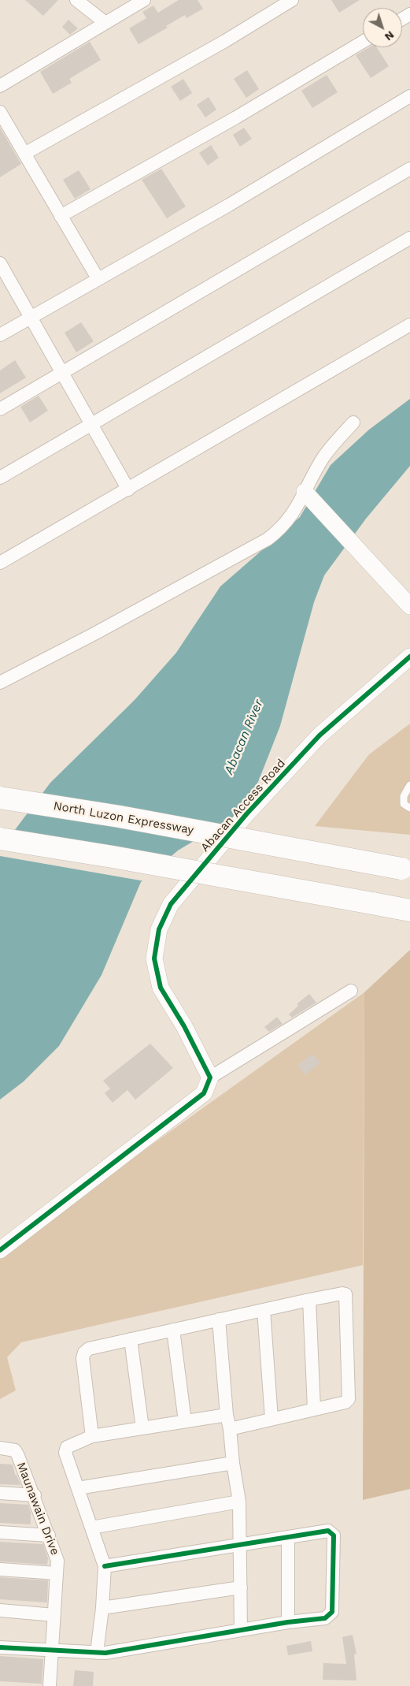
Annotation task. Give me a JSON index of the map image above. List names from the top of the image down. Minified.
{"streets":{"highway":["North Luzon Expressway"],"street":["Abacan Access Road","Maunawain Drive"]},"water":["Abacan River"],"north":"bottom right"}
